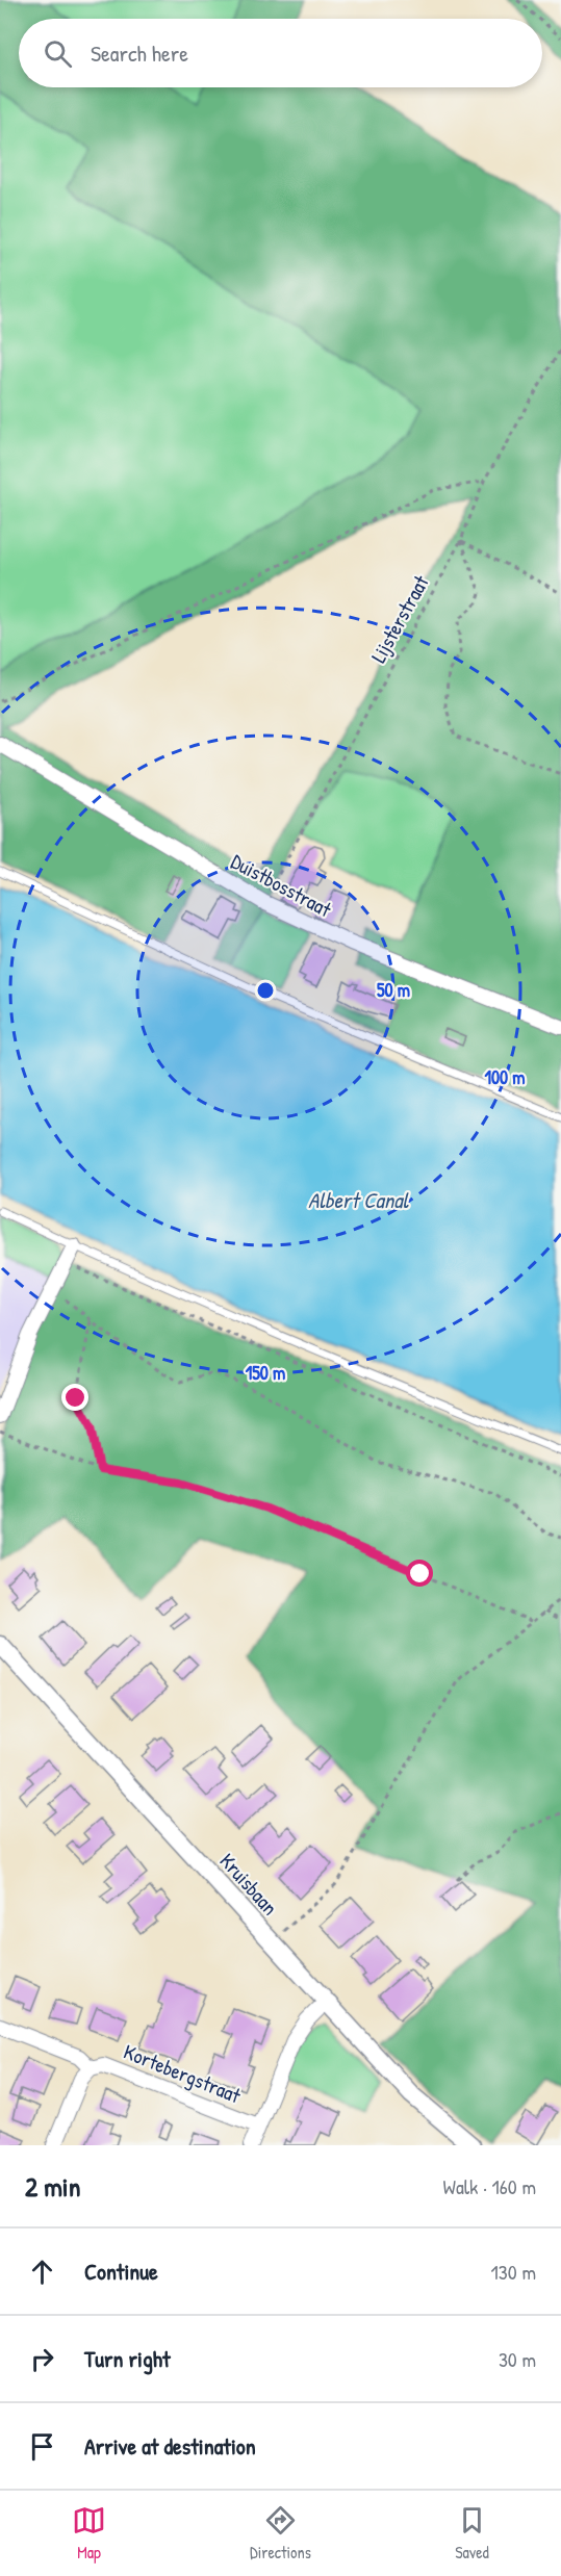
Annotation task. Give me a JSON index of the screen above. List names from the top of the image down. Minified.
{"streets":{"street":["Duistbosstraat","Kruisbaan","Kortebergstraat"],"path":["Lijsterstraat"]},"crossings":[["Lijsterstraat","Duistbosstraat"]],"water":["Albert Canal"],"page":{"search":"Search here","heading":["2 min","Walk · 160 m"],"list":[["Continue","130 m"],["Turn right","30 m"],"Arrive at destination"],"nav":["Map","Directions","Saved"]},"rings":["50 m","100 m","150 m"]}
